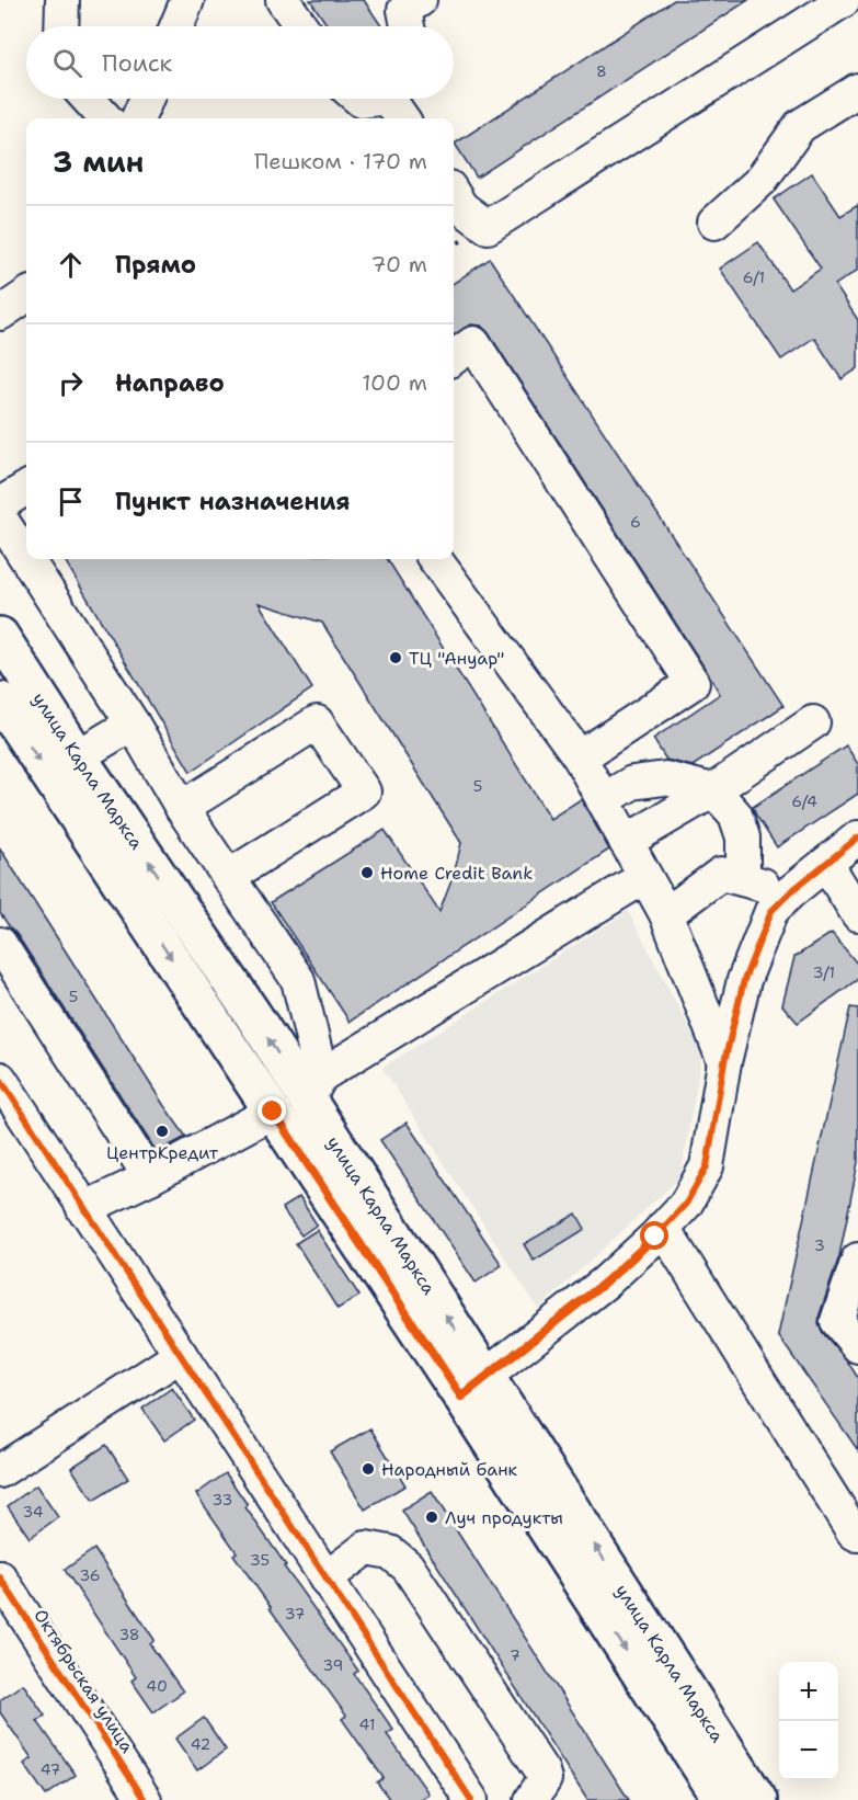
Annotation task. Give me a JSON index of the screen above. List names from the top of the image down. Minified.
{"streets":{"main road":["улица Карла Маркса"],"street":["Октябрьская улица"]},"places":["ТЦ \"Ануар\"","Home Credit Bank","ЦентрКредит","Народный банк","Луч продукты"],"house_numbers":["8","6/1","6","5","6/4","3/1","5","3","33","34","35","36","37","38","7","39","40","41","42","47"],"page":{"search":"Поиск","heading":["3 мин","Пешком · 170 m"],"list":[["Прямо","70 m"],["Направо","100 m"],"Пункт назначения"],"map_buttons":["+","−"]}}
